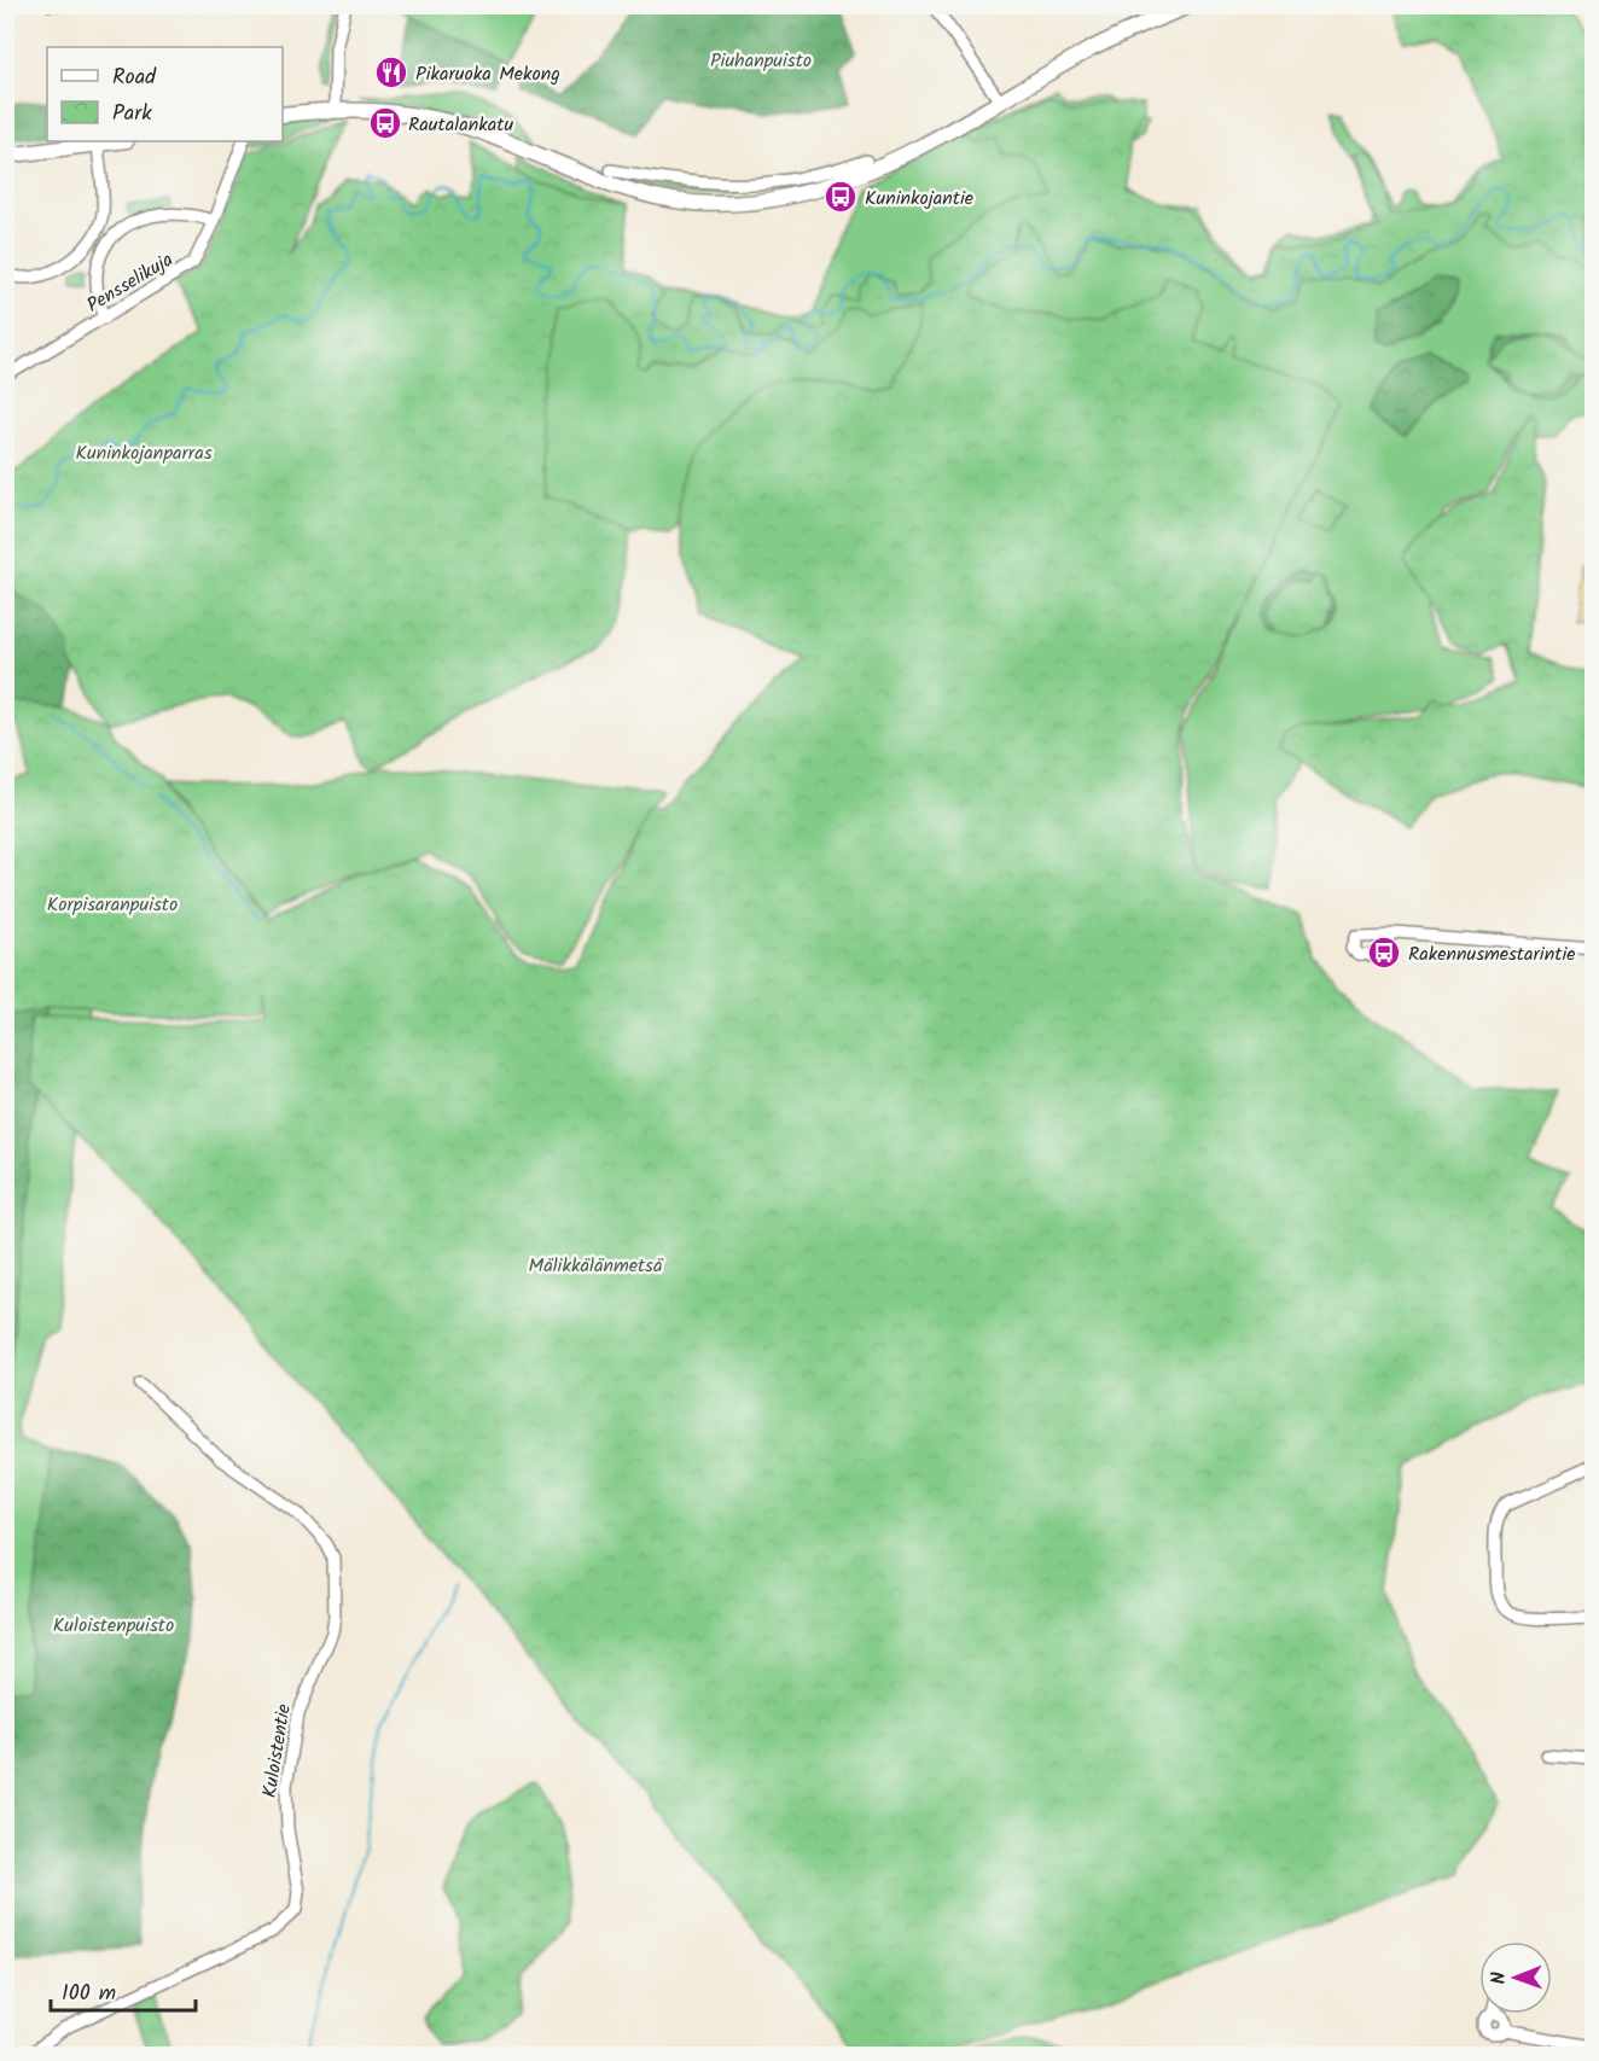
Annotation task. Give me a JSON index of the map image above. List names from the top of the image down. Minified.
{"streets":{"street":["Pensselikuja","Kuloistentie"]},"parks":["Piuhanpuisto","Kuninkojanparras","Korpisaranpuisto","Mälikkälänmetsä","Kuloistenpuisto"],"places":{"restaurant":["Pikaruoka Mekong"],"bus stop":["Rautalankatu","Kuninkojantie","Rakennusmestarintie"]},"legend":["Road","Park"],"scale_bar":"100 m","north":"left"}
